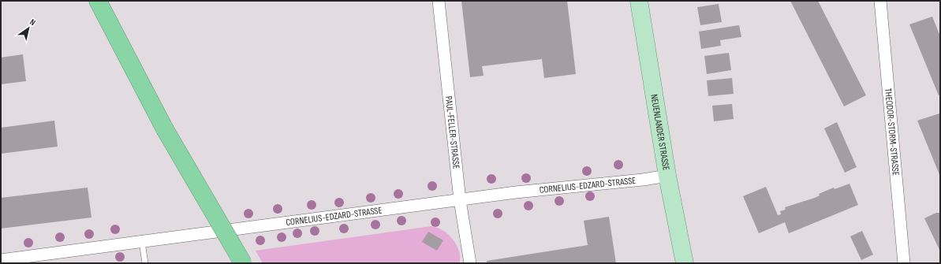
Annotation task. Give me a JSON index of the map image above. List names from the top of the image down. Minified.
{"streets":{"main road":["NEUENLANDER STRASSE"],"street":["PAUL-FELLER-STRASSE","THEODOR-STORM-STRASSE","CORNELIUS-EDZARD-STRASSE"]},"crossings":[["PAUL-FELLER-STRASSE","CORNELIUS-EDZARD-STRASSE"],["NEUENLANDER STRASSE","CORNELIUS-EDZARD-STRASSE"]],"north":"top right"}
